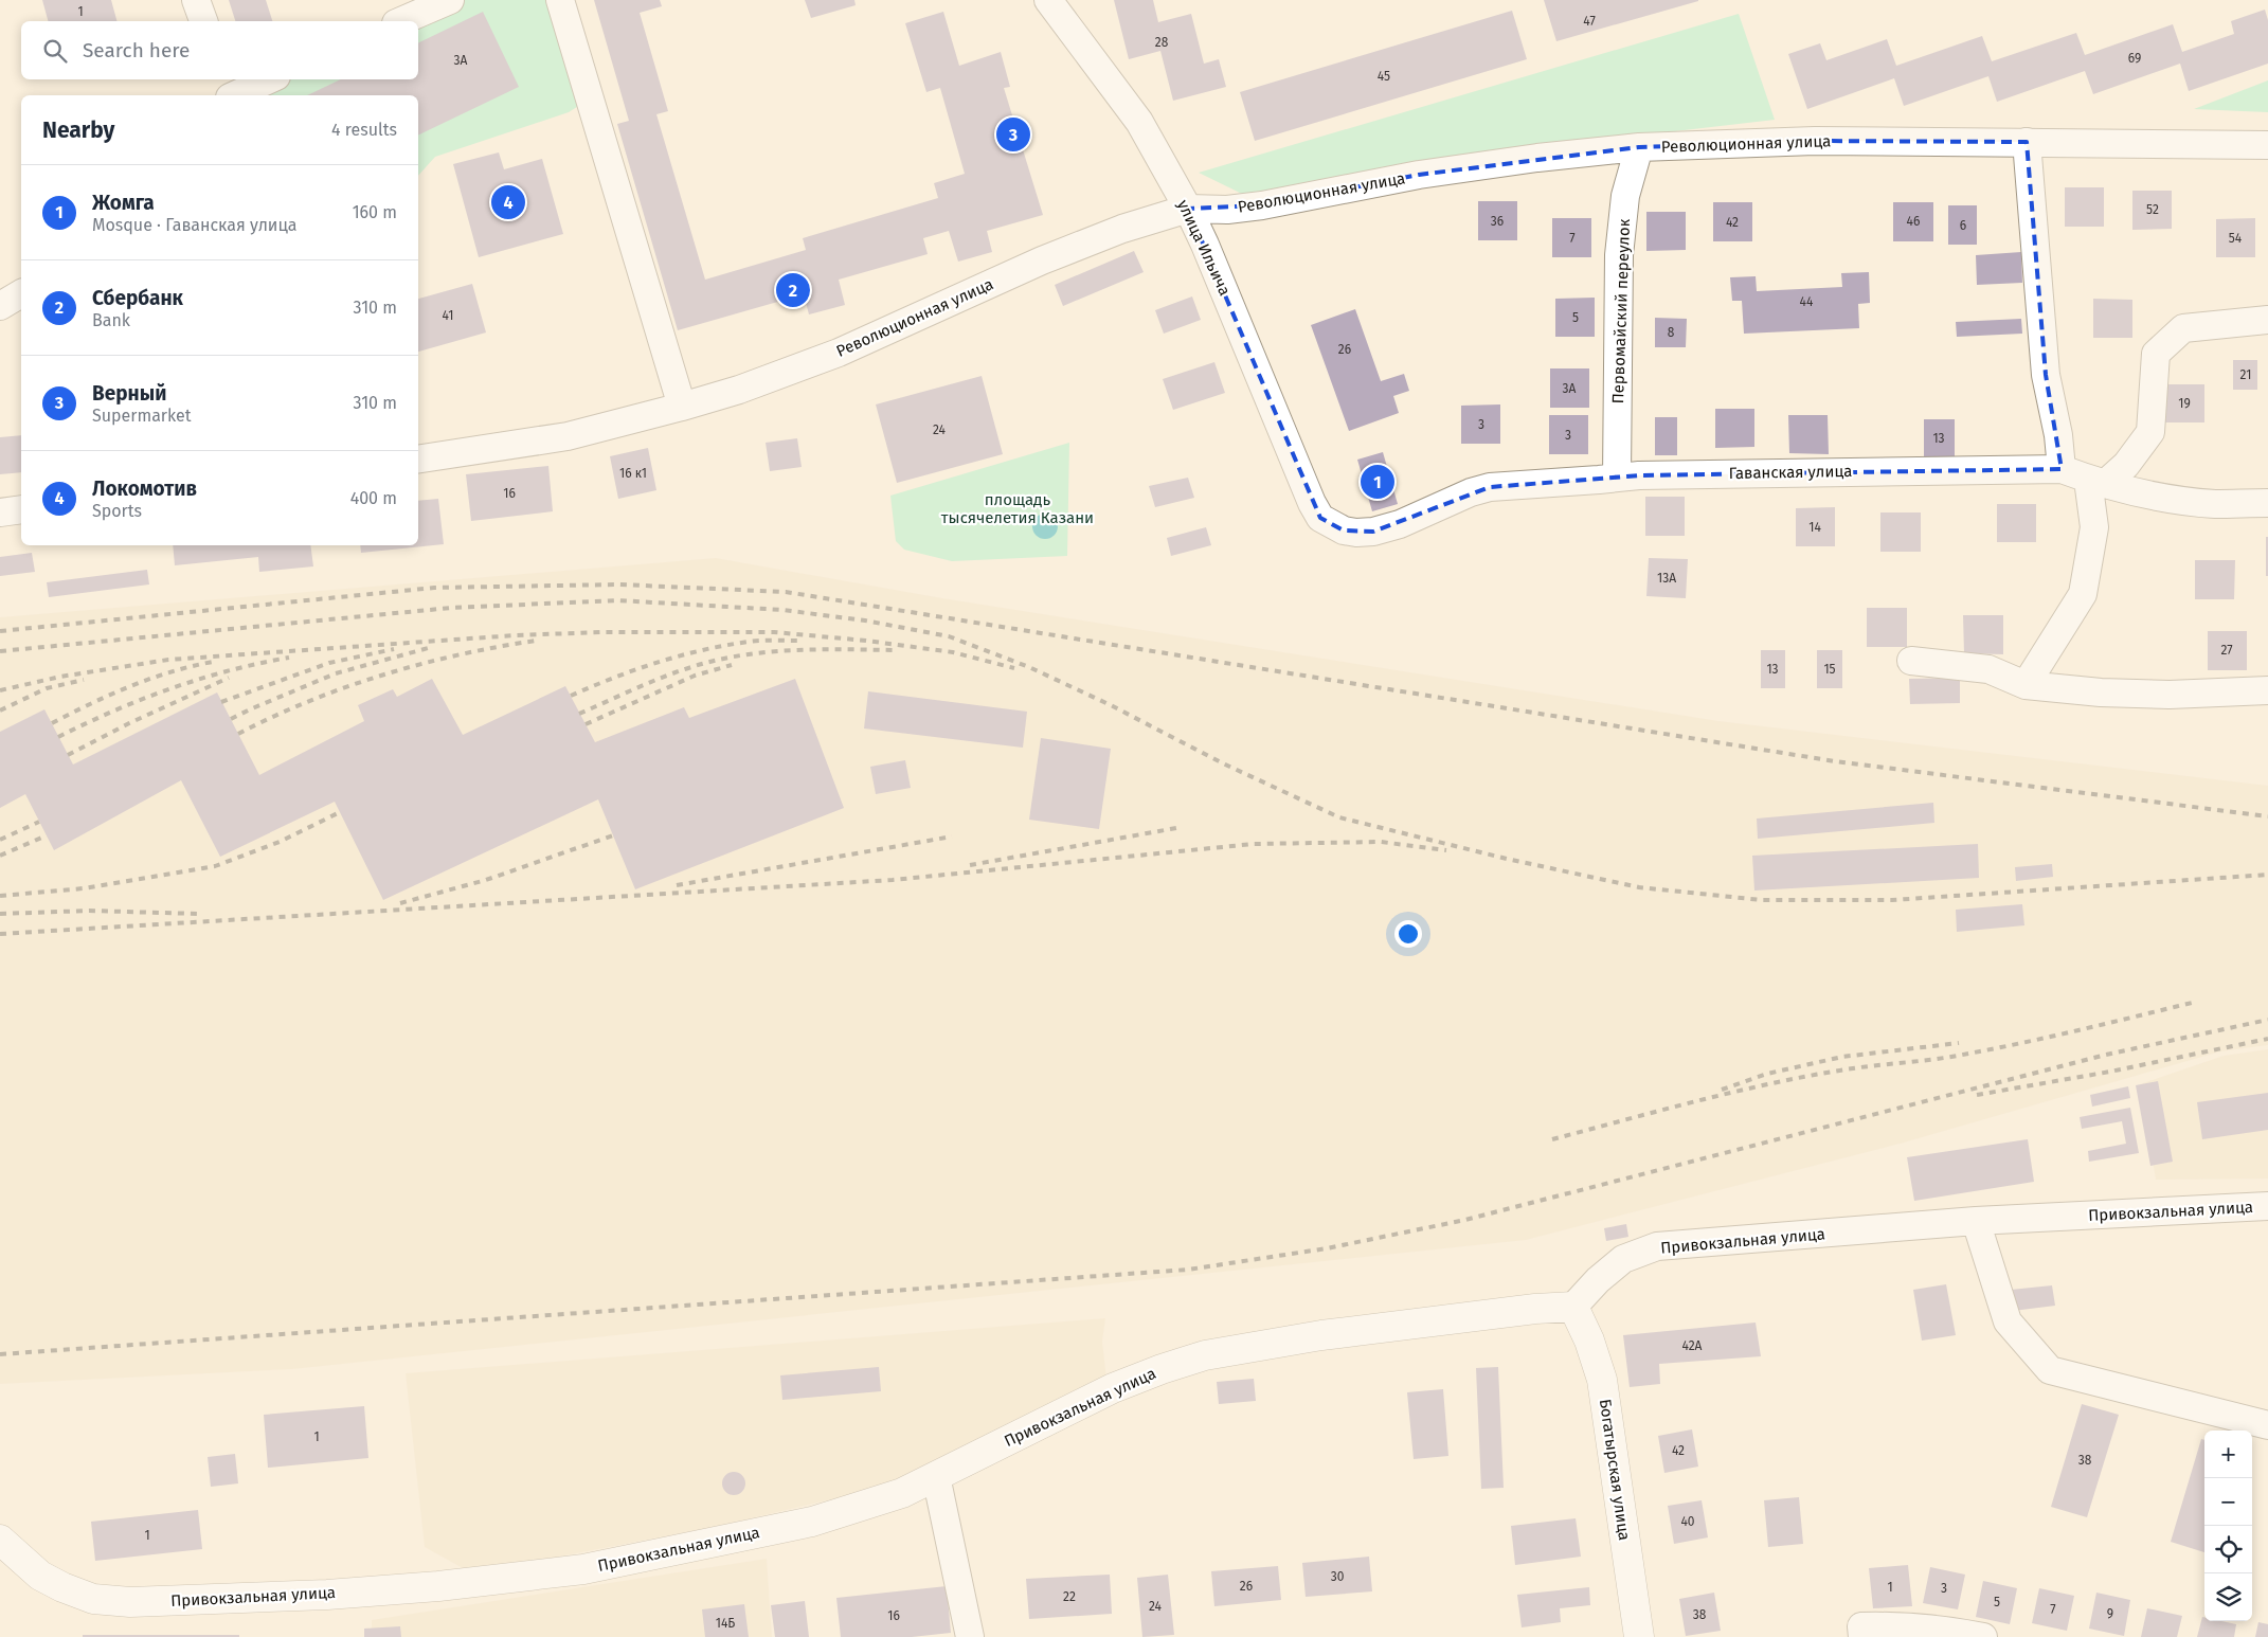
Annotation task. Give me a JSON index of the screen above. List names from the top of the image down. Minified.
{"streets":{"main road":["Привокзальная улица","Богатырская улица"],"street":["Революционная улица","улица Ильича","Первомайский переулок","Гаванская улица"]},"crossings":[["Революционная улица","улица Ильича"],["Революционная улица","Первомайский переулок"],["улица Ильича","Гаванская улица"],["Первомайский переулок","Гаванская улица"],["Привокзальная улица","Богатырская улица"]],"parks":["площадь тысячелетия Казани"],"house_numbers":["1","47","28","69","3А","45","52","36","46","42","6","7","54","44","41","5","8","26","21","3А","19","3","24","3","13","16 к1","16","14","13А","27","13","15","42А","1","42","38","40","1","30","26","1","3","22","5","24","7","9","38","16","14Б"],"page":{"search":"Search here","heading":["Nearby","4 results"],"pins":["3","4","2","1"],"list":[{"mark":"1","name":"Жомга","note":"Mosque · Гаванская улица","value":"160 m"},{"mark":"2","name":"Сбербанк","note":"Bank","value":"310 m"},{"mark":"3","name":"Верный","note":"Supermarket","value":"310 m"},{"mark":"4","name":"Локомотив","note":"Sports","value":"400 m"}],"map_buttons":["+","−"]}}
